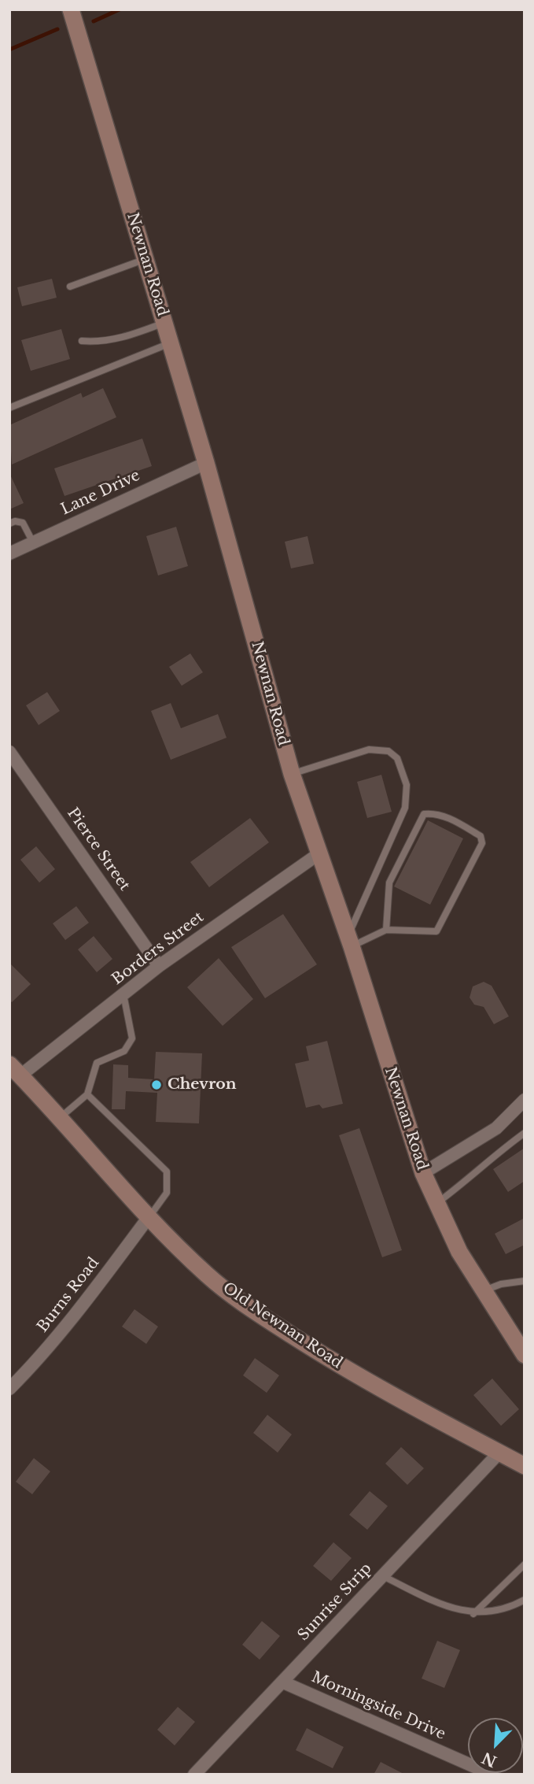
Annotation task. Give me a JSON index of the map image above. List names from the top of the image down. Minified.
{"streets":{"main road":["Newnan Road","Old Newnan Road"],"street":["Lane Drive","Pierce Street","Borders Street","Burns Road","Sunrise Strip","Morningside Drive"]},"crossings":[["Newnan Road","Lane Drive"],["Newnan Road","Borders Street"],["Pierce Street","Borders Street"],["Borders Street","Old Newnan Road"],["Burns Road","Old Newnan Road"],["Old Newnan Road","Sunrise Strip"],["Sunrise Strip","Morningside Drive"]],"places":["Chevron"],"north":"bottom left"}
